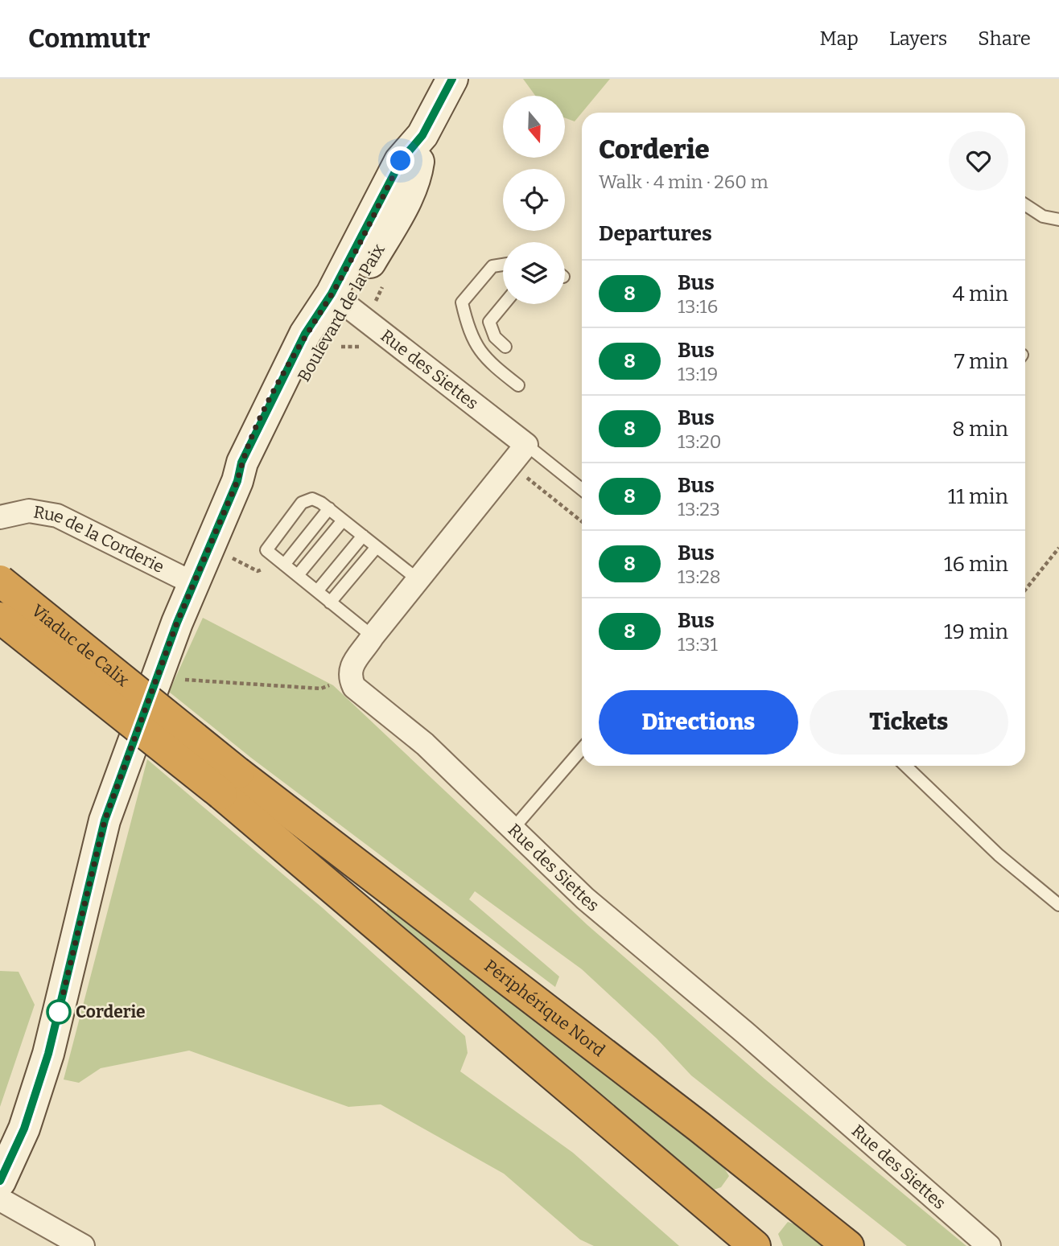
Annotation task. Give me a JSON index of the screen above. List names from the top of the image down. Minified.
{"streets":{"highway":["Viaduc de Calix","Périphérique Nord"],"street":["Boulevard de la Paix","Rue des Siettes","Rue de la Corderie"]},"crossings":[["Boulevard de la Paix","Rue des Siettes"],["Boulevard de la Paix","Rue de la Corderie"],["Viaduc de Calix","Périphérique Nord"]],"places":["Corderie"],"lines":["bus line 8"],"north":"bottom","page":{"header":"Commutr","nav":["Map","Layers","Share"],"heading":[["Corderie","Walk · 4 min · 260 m"],"Departures"],"list":[{"mark":"8","name":"Bus","note":"13:16","value":"4 min"},{"mark":"8","name":"Bus","note":"13:19","value":"7 min"},{"mark":"8","name":"Bus","note":"13:20","value":"8 min"},{"mark":"8","name":"Bus","note":"13:23","value":"11 min"},{"mark":"8","name":"Bus","note":"13:28","value":"16 min"},{"mark":"8","name":"Bus","note":"13:31","value":"19 min"}],"buttons":["Directions","Tickets"]}}
